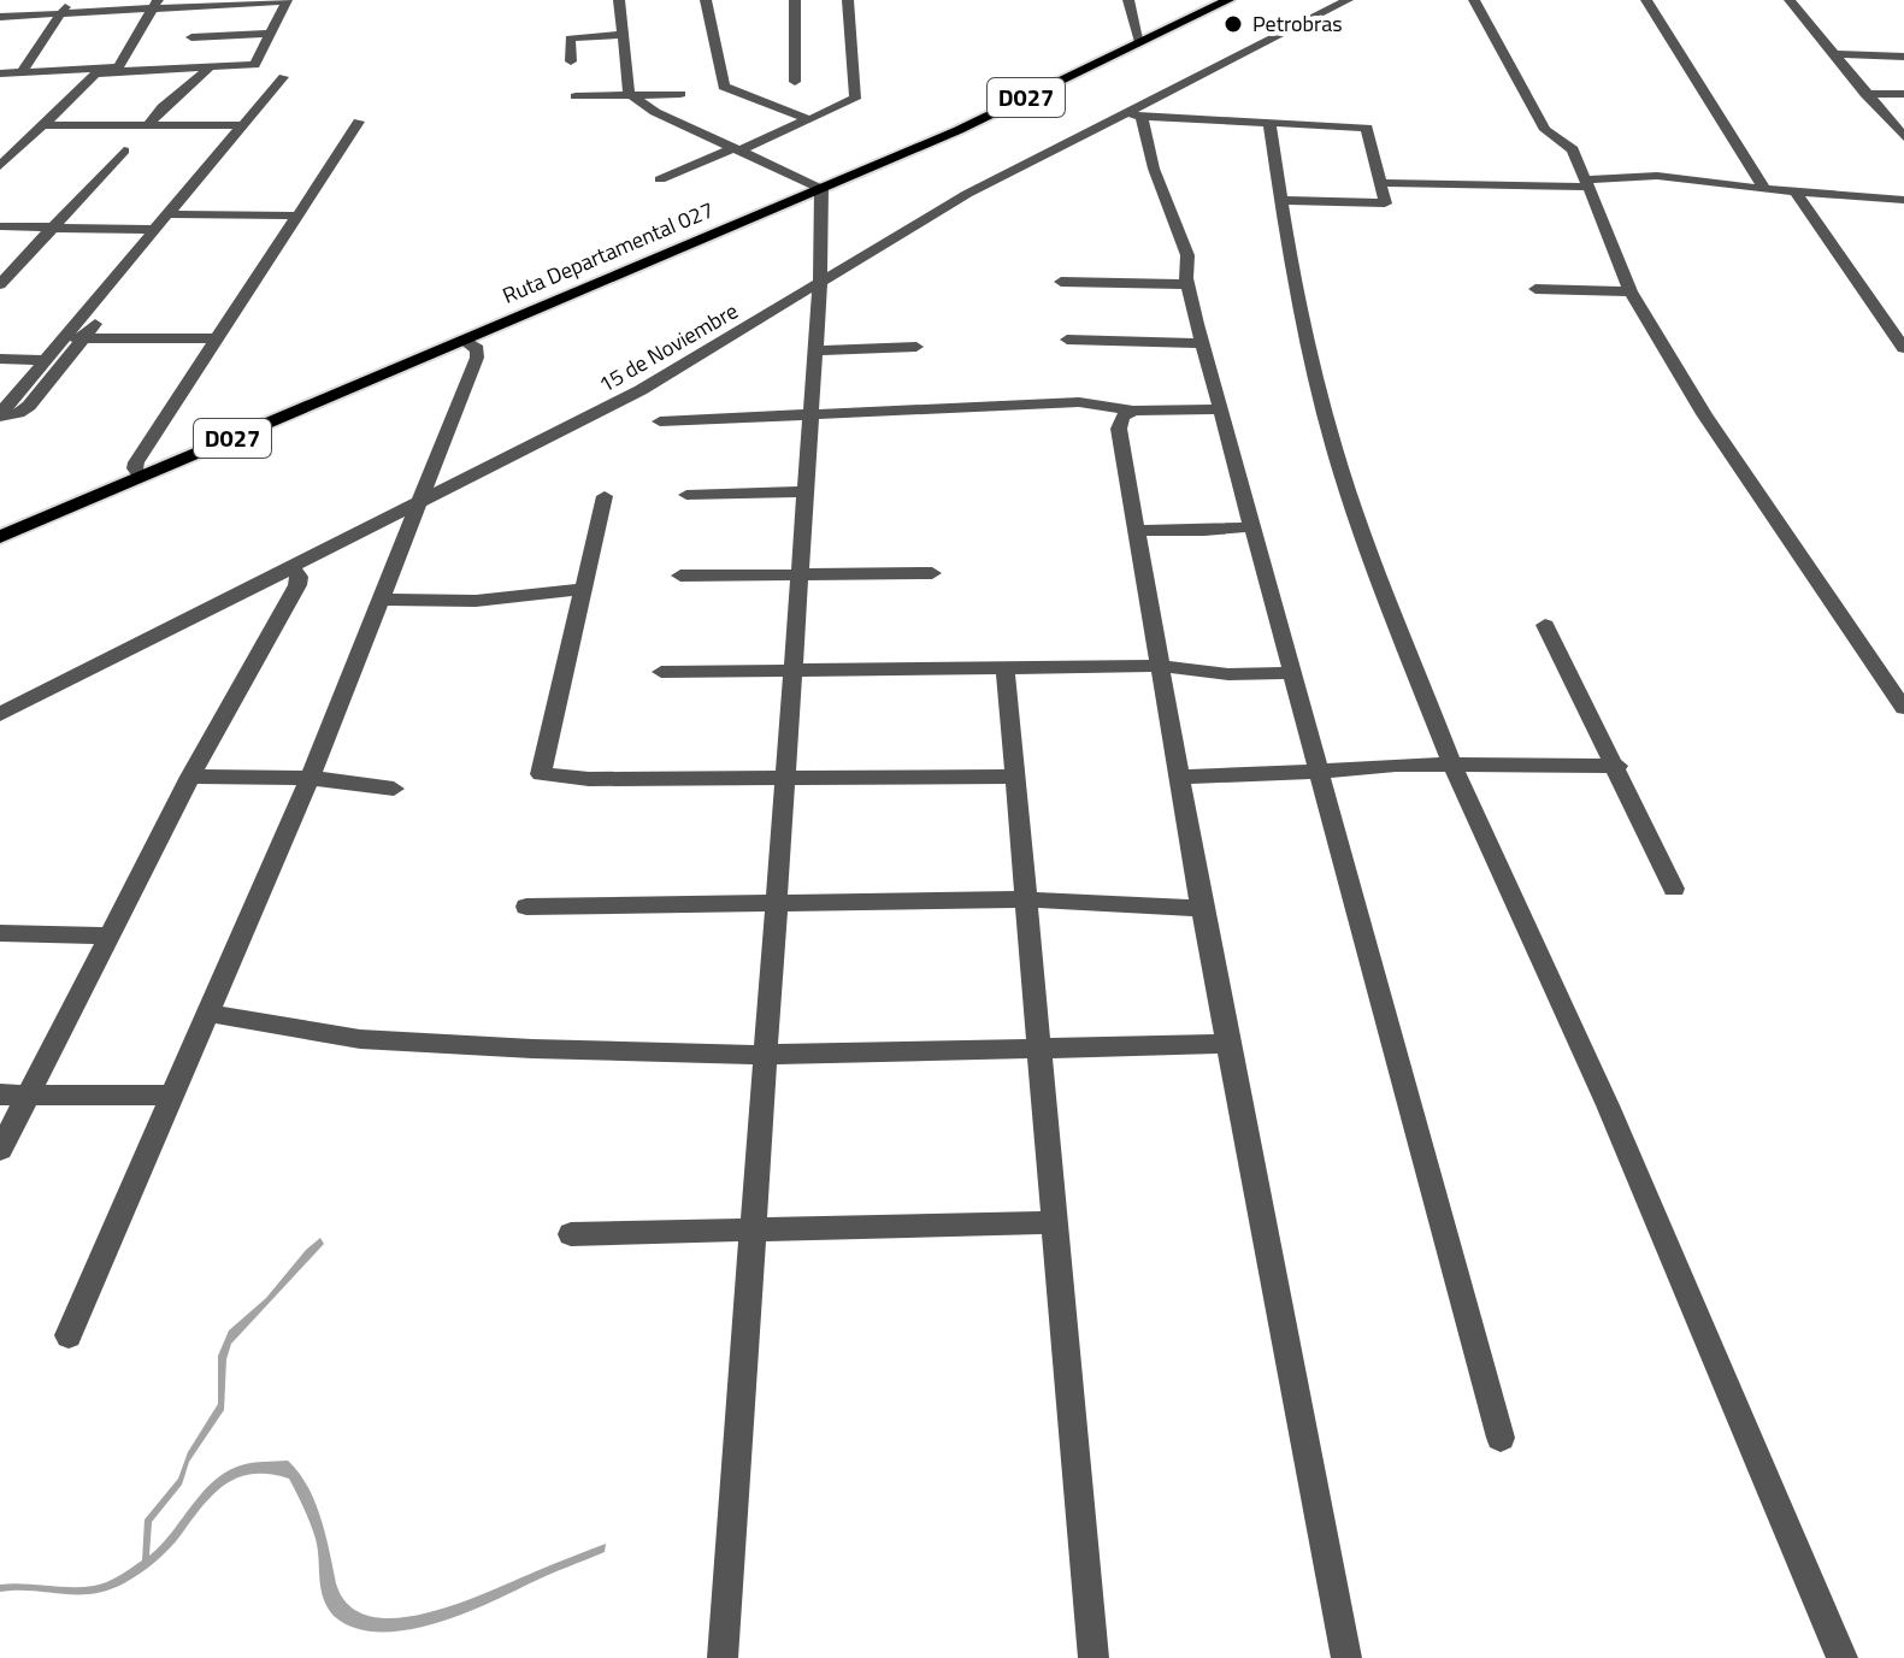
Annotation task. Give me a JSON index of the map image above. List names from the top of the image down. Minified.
{"streets":{"main road":["D027","Ruta Departamental 027"],"street":["15 de Noviembre"]},"places":["Petrobras"]}
